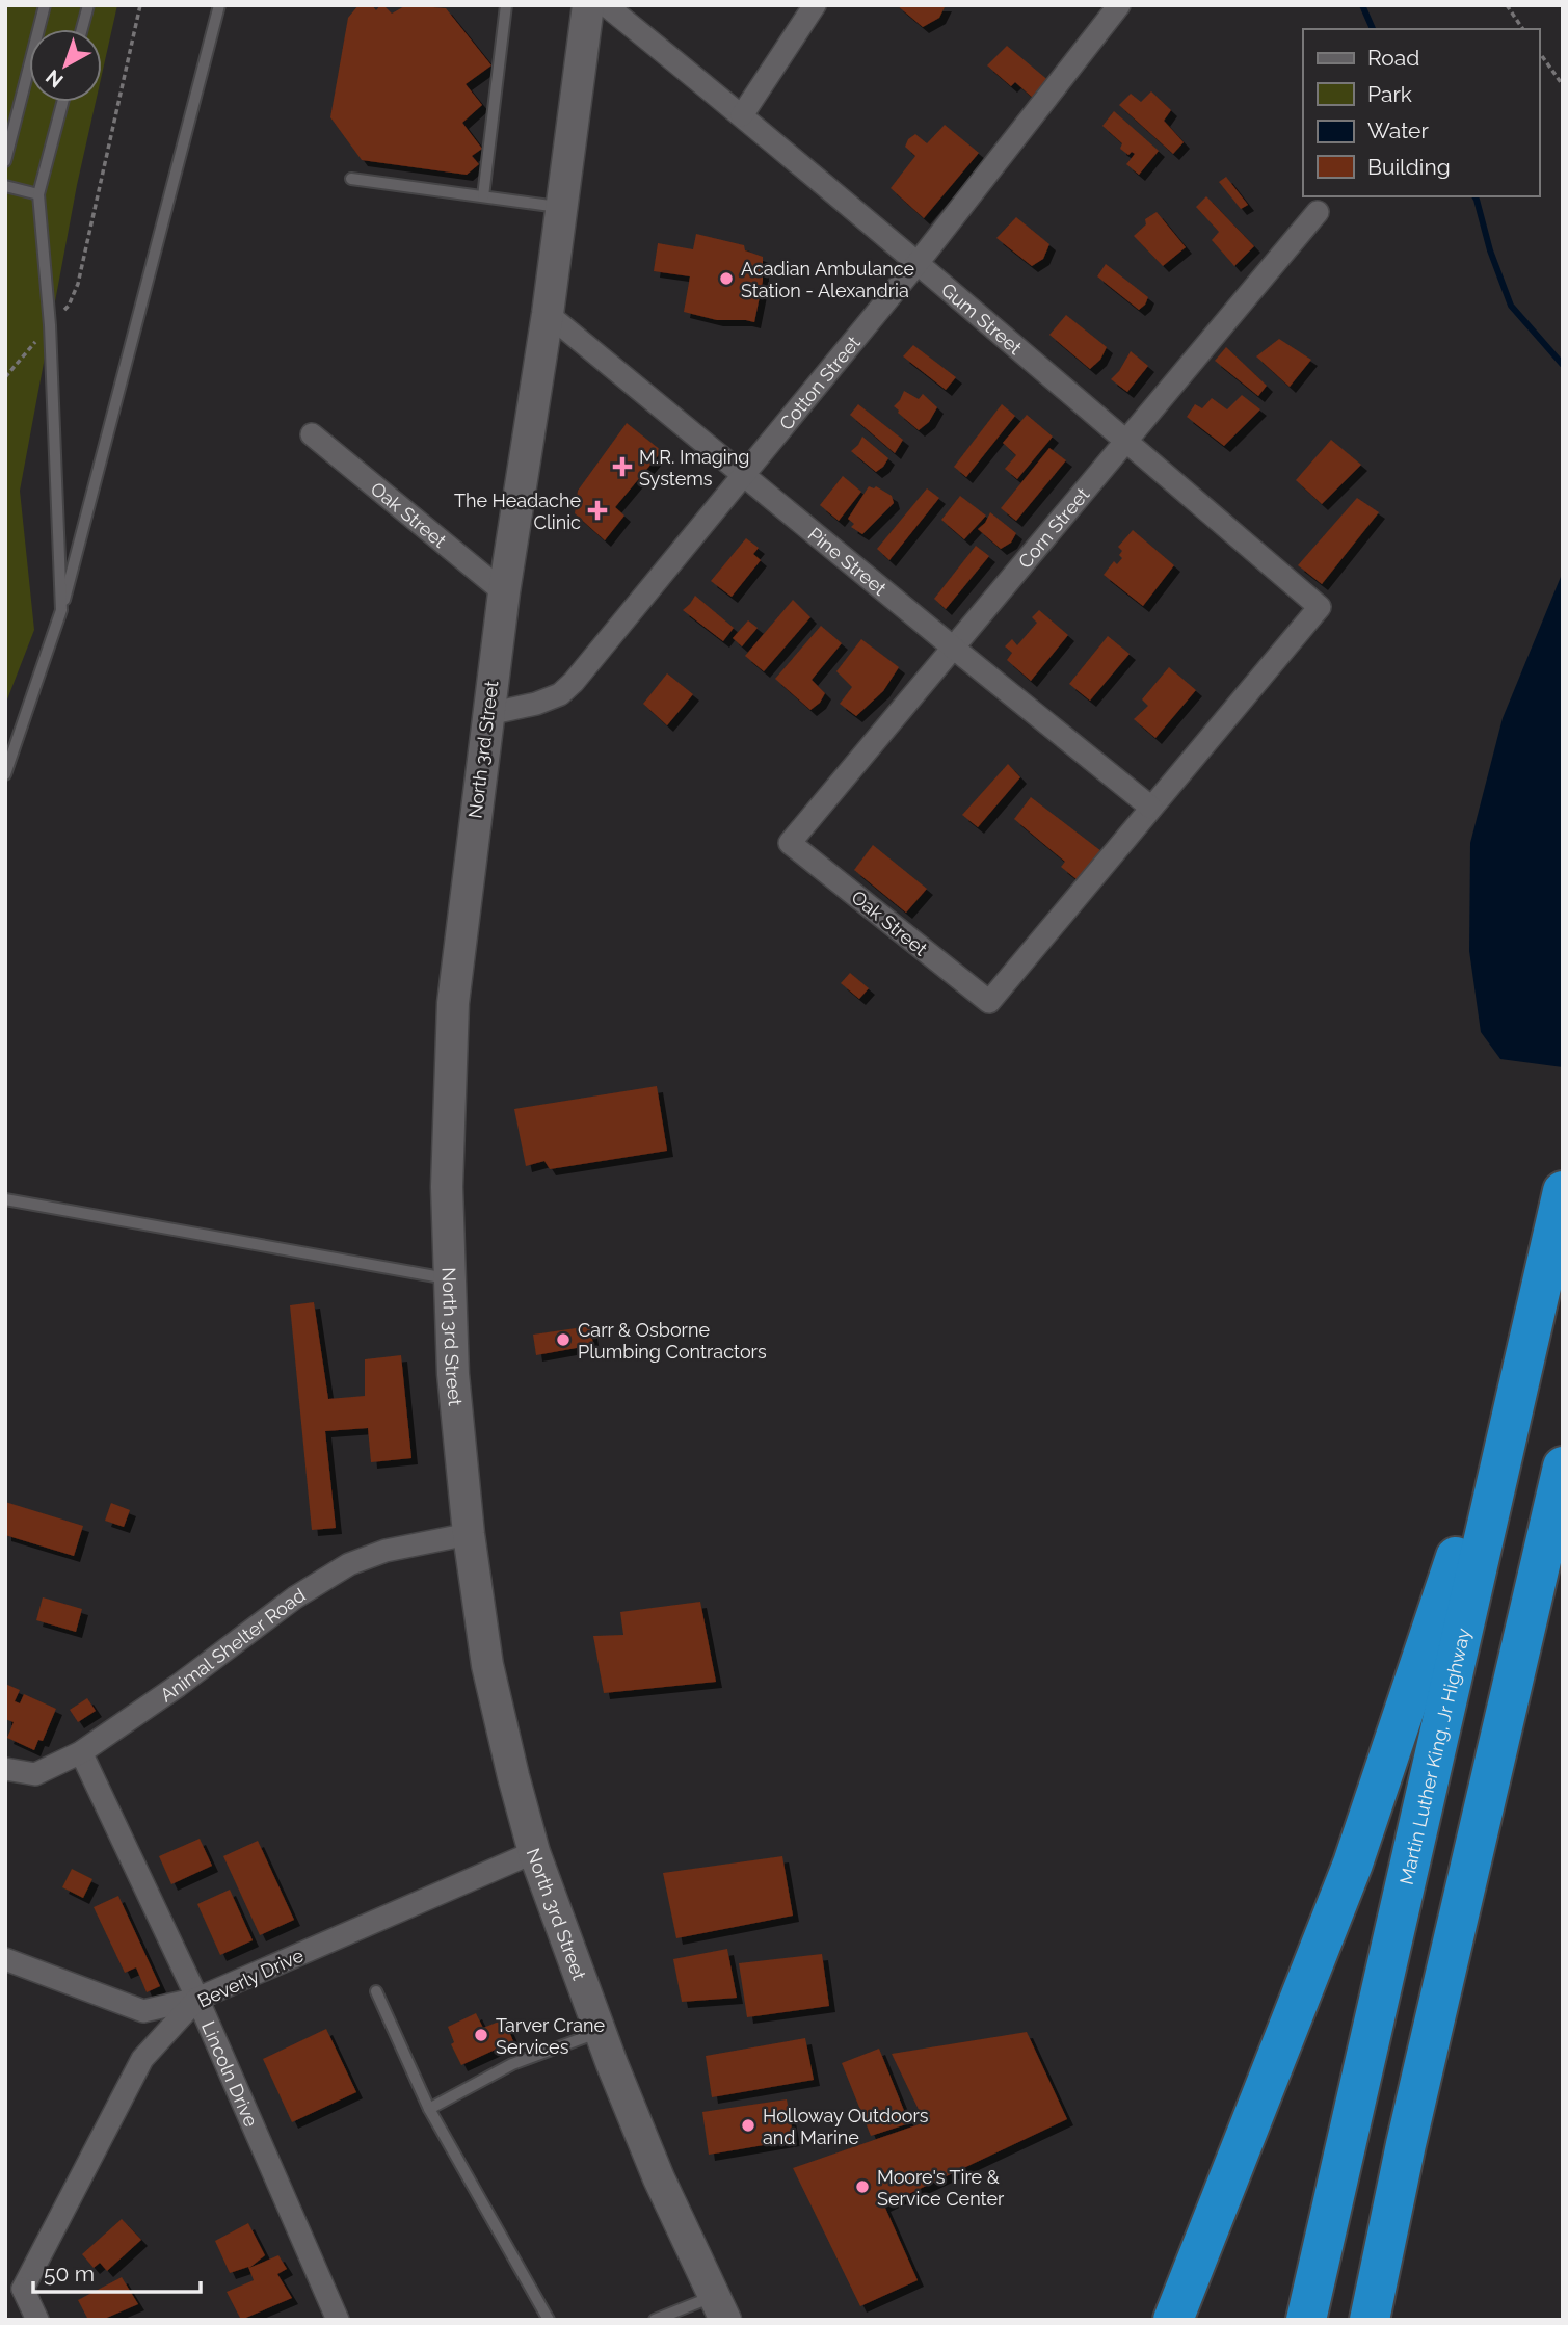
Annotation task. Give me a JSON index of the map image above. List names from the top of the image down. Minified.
{"streets":{"highway":["Martin Luther King, Jr Highway"],"main road":["North 3rd Street"],"street":["Gum Street","Cotton Street","Oak Street","Corn Street","Pine Street","Animal Shelter Road","Beverly Drive","Lincoln Drive"]},"crossings":[["Gum Street","Cotton Street"],["Gum Street","Oak Street"],["Gum Street","Corn Street"],["Gum Street","Pine Street"],["Cotton Street","Pine Street"],["Cotton Street","North 3rd Street"],["Oak Street","Corn Street"],["Oak Street","Pine Street"],["Oak Street","North 3rd Street"],["Corn Street","Pine Street"],["Pine Street","North 3rd Street"],["North 3rd Street","Animal Shelter Road"],["North 3rd Street","Beverly Drive"],["Animal Shelter Road","Lincoln Drive"],["Beverly Drive","Lincoln Drive"]],"places":{"other":["Acadian Ambulance Station - Alexandria","Carr & Osborne Plumbing Contractors","Tarver Crane Services","Holloway Outdoors and Marine","Moore's Tire & Service Center"],"health":["M.R. Imaging Systems","The Headache Clinic"]},"legend":["Road","Park","Water","Building"],"scale_bar":"50 m","north":"bottom left"}
